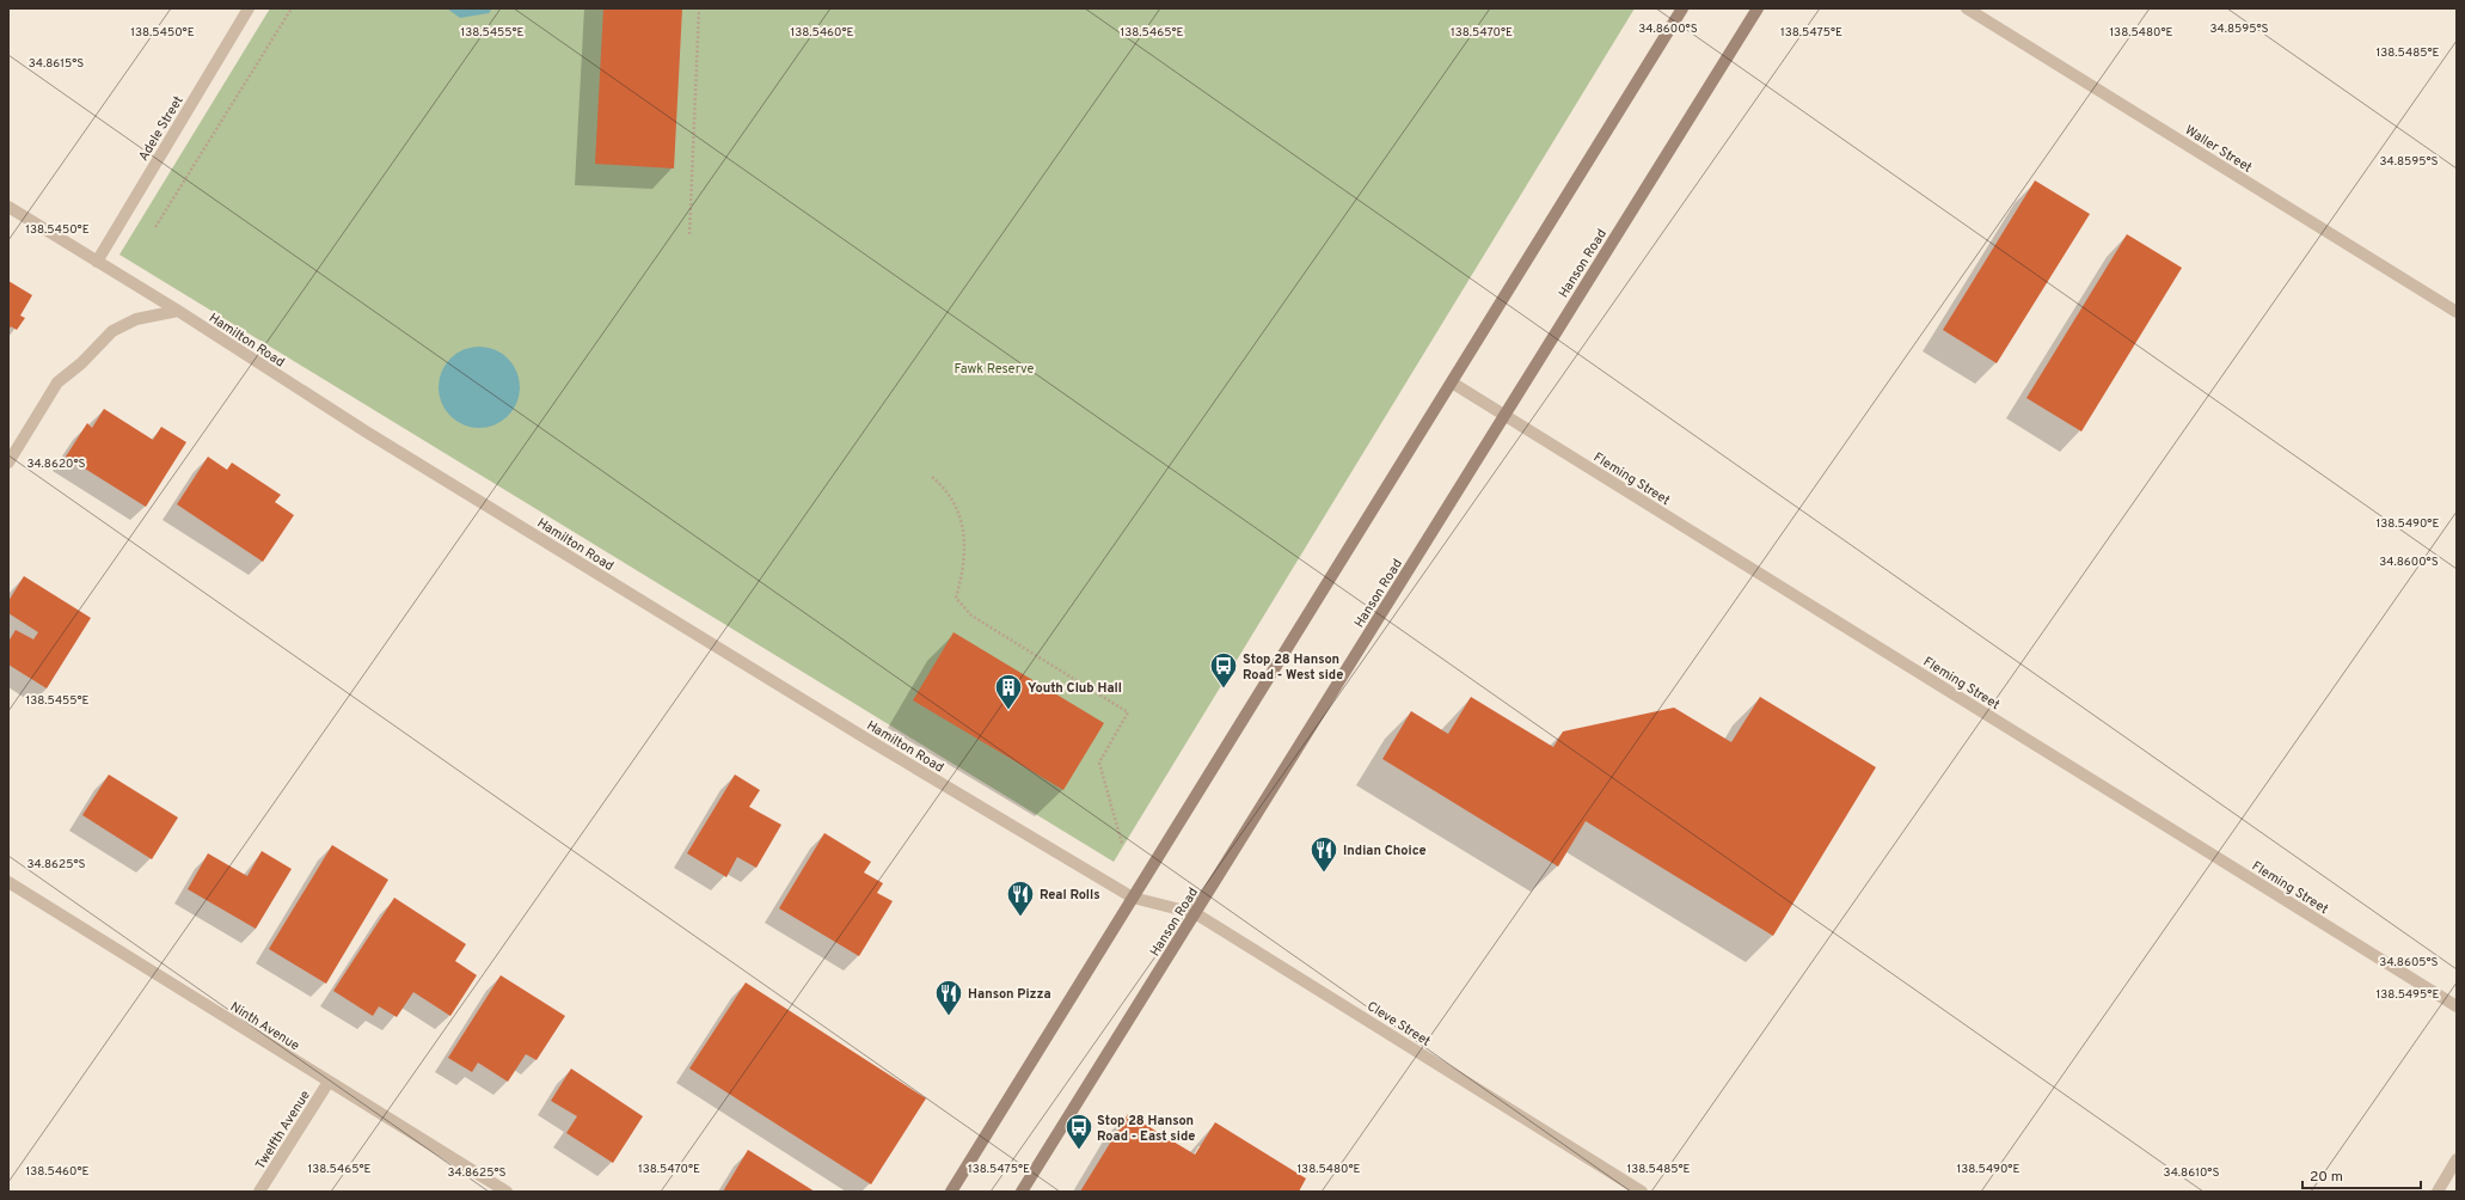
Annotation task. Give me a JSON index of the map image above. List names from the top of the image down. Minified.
{"streets":{"main road":["Hanson Road"],"street":["Adele Street","Waller Street","Hamilton Road","Fleming Street","Cleve Street","Ninth Avenue","Twelfth Avenue"]},"crossings":[["Adele Street","Hamilton Road"],["Hanson Road","Fleming Street"],["Hanson Road","Cleve Street"],["Hamilton Road","Cleve Street"],["Ninth Avenue","Twelfth Avenue"]],"parks":["Fawk Reserve"],"places":{"bus stop":["Stop 28 Hanson Road - West side","Stop 28 Hanson Road - East side"],"building":["Youth Club Hall"],"restaurant":["Indian Choice","Real Rolls","Hanson Pizza"]},"scale_bar":"20 m","coordinates":["34.8595°S","34.8600°S","138.5450°E","138.5455°E","138.5460°E","138.5465°E","138.5470°E","138.5475°E","138.5480°E","138.5485°E","34.8615°S","34.8620°S","138.5490°E","34.8625°S","34.8605°S","138.5495°E","34.8610°S"]}
